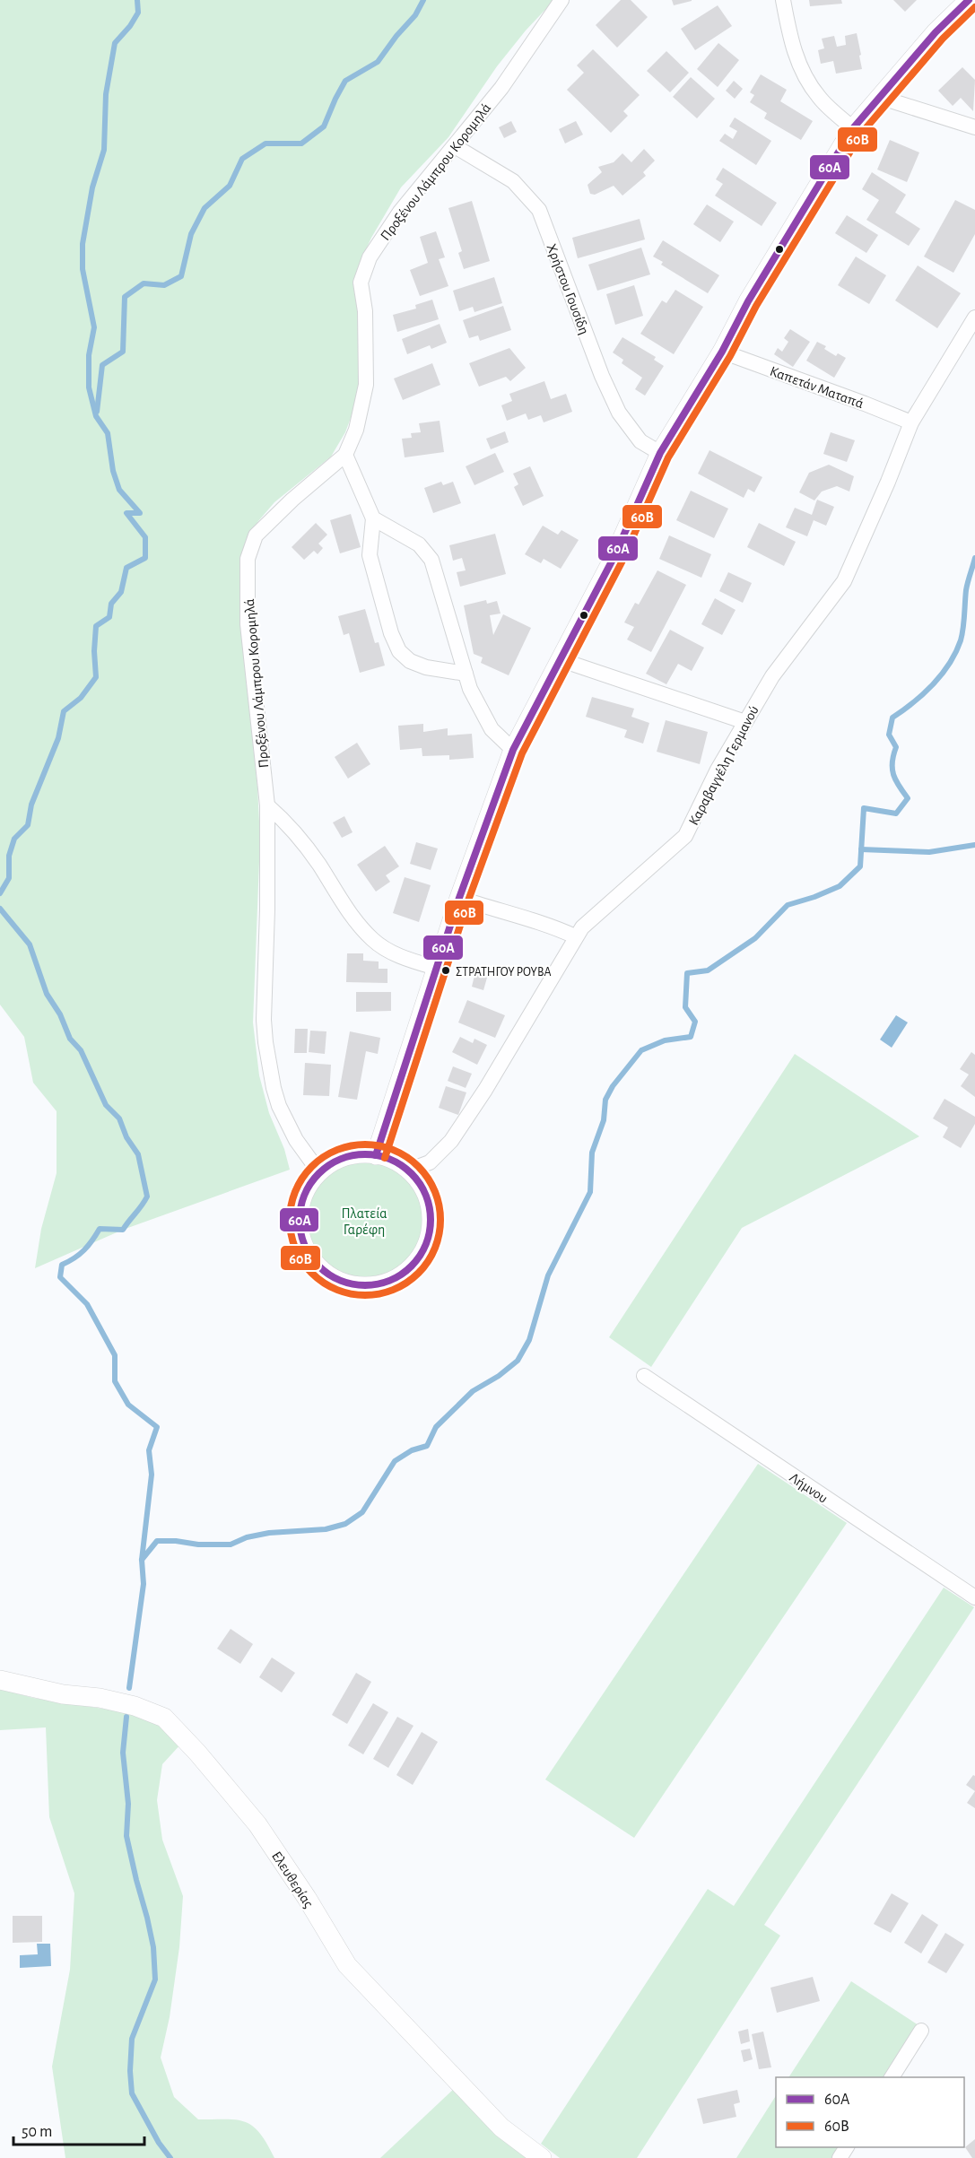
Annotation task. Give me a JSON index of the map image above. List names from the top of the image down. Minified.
{"streets":{"street":["Προξένου Λάμπρου Κορομηλά","Χρήστου Γουσίδη","Καπετάν Ματαπά","Καραβαγγέλη Γερμανού","Λήμνου","Ελευθερίας"]},"crossings":[["Προξένου Λάμπρου Κορομηλά","Χρήστου Γουσίδη"],["Προξένου Λάμπρου Κορομηλά","Καραβαγγέλη Γερμανού"],["Καπετάν Ματαπά","Καραβαγγέλη Γερμανού"]],"parks":["Πλατεία Γαρέφη"],"places":["ΣΤΡΑΤΗΓΟΥ ΡΟΥΒΑ"],"lines":["transit line 60Α","transit line 60Β"],"legend":["60Α","60Β"],"scale_bar":"50 m"}
